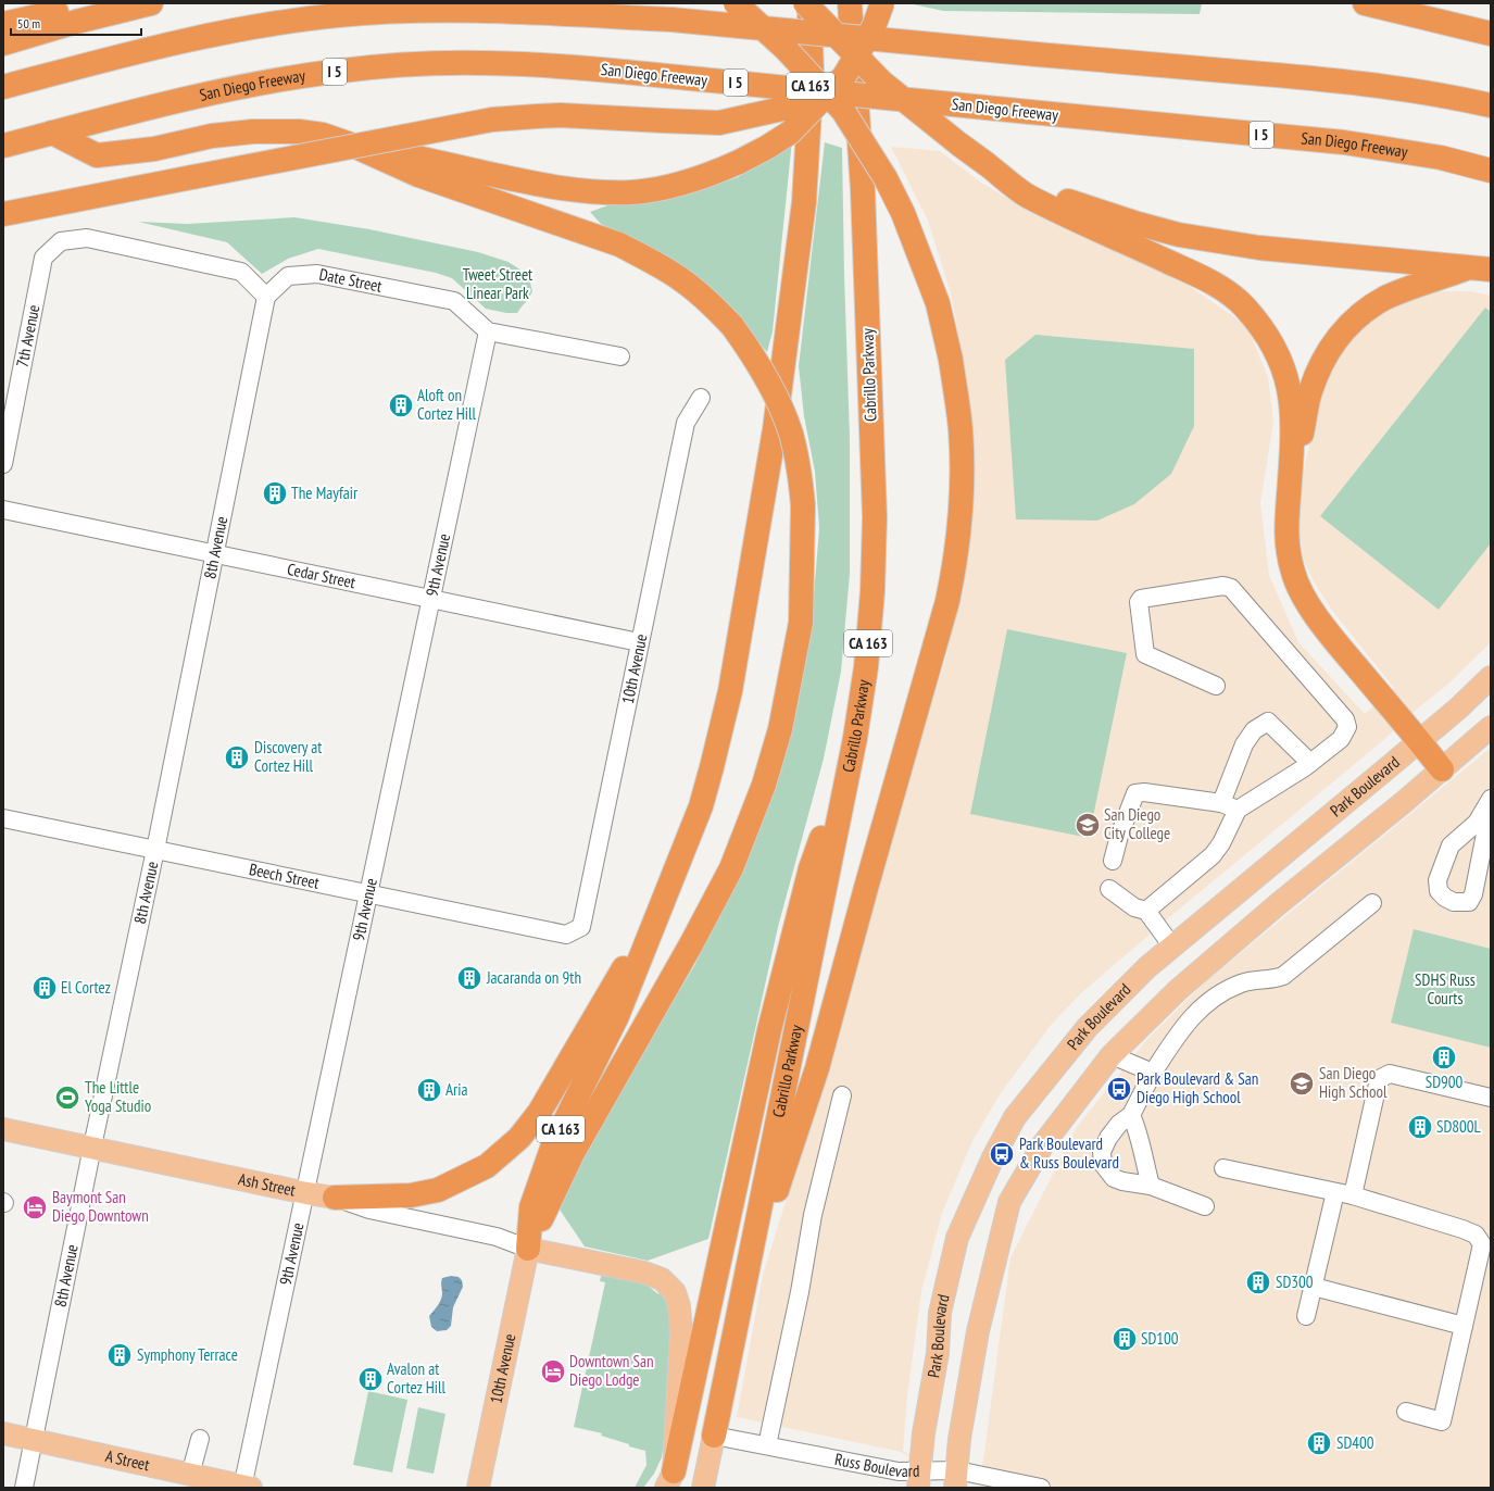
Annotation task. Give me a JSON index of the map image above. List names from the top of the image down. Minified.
{"streets":{"highway":["I 5","San Diego Freeway","CA 163","Cabrillo Parkway"],"main road":["10th Avenue","Park Boulevard","Ash Street","A Street"],"street":["Date Street","7th Avenue","8th Avenue","9th Avenue","Cedar Street","Beech Street","Russ Boulevard"]},"crossings":[["CA 163","Cabrillo Parkway"],["CA 163","10th Avenue"],["CA 163","Ash Street"],["CA 163","Russ Boulevard"],["Date Street","7th Avenue"],["Date Street","8th Avenue"],["Date Street","9th Avenue"],["7th Avenue","8th Avenue"],["Cabrillo Parkway","Russ Boulevard"],["8th Avenue","Cedar Street"],["8th Avenue","Beech Street"],["8th Avenue","Ash Street"],["8th Avenue","A Street"],["9th Avenue","Cedar Street"],["9th Avenue","Beech Street"],["9th Avenue","Ash Street"],["9th Avenue","A Street"],["Cedar Street","10th Avenue"],["10th Avenue","Beech Street"],["10th Avenue","Ash Street"],["Park Boulevard","Russ Boulevard"]],"parks":["Tweet Street Linear Park","SDHS Russ Courts"],"places":{"building":["Aloft on Cortez Hill","The Mayfair","Discovery at Cortez Hill","Jacaranda on 9th","El Cortez","SD900","Aria","SD800L","SD300","SD100","Symphony Terrace","Avalon at Cortez Hill","SD400"],"school or university":["San Diego City College","San Diego High School"],"bus stop":["Park Boulevard & San Diego High School","Park Boulevard & Russ Boulevard"],"sports":["The Little Yoga Studio"],"hotel":["Baymont San Diego Downtown","Downtown San Diego Lodge"]},"scale_bar":"50 m"}
